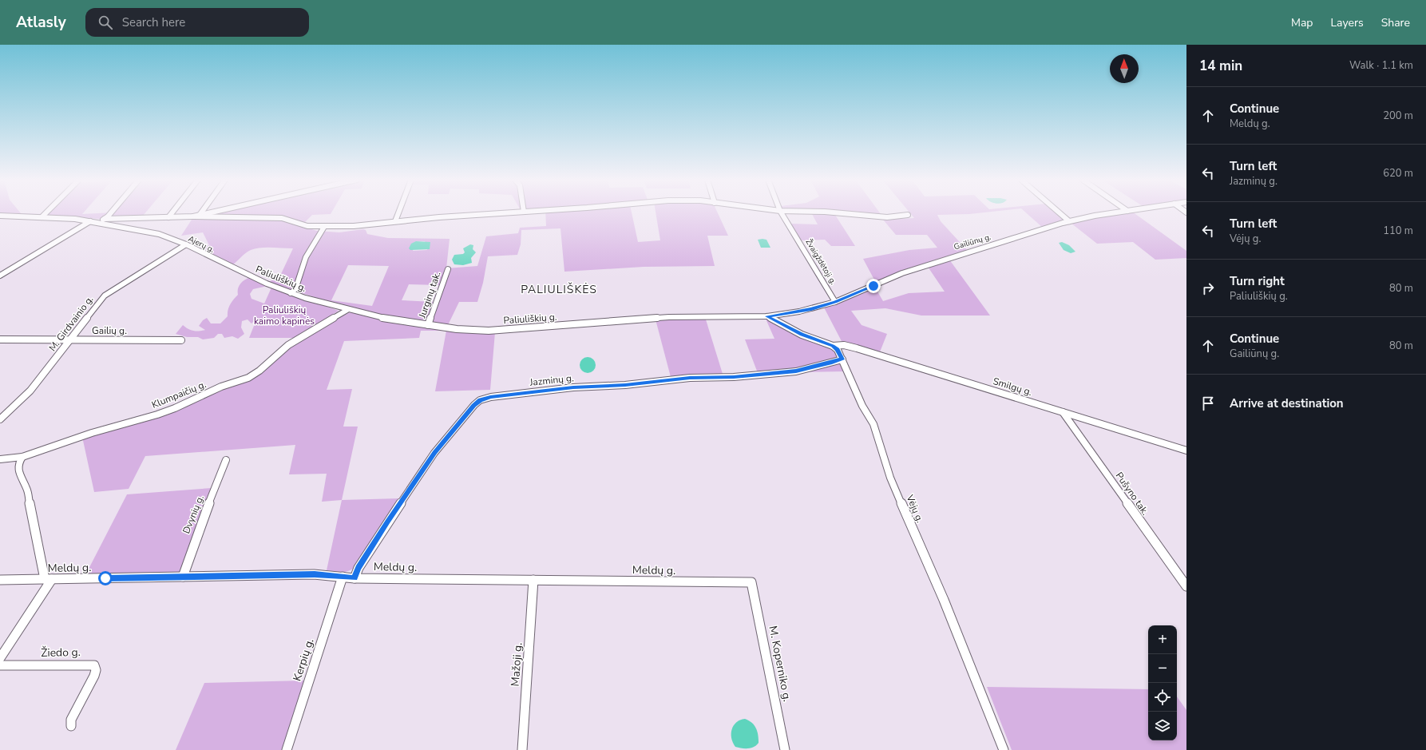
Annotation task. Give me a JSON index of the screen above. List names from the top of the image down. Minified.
{"streets":{"street":["Gailiūnų g.","Ajerų g.","Žvaigždėtoji g.","Paliuliškių g.","Jurginų tak.","M. Girdvainio g.","Gailių g.","Jazminų g.","Smilgų g.","Klumpaičių g.","Pušyno tak.","Vėjų g.","Dvynių g.","Meldų g.","Žiedo g.","Kerpių g.","M. Koperniko g.","Mažoji g."]},"crossings":[["Gailiūnų g.","Žvaigždėtoji g."],["Gailiūnų g.","Paliuliškių g."],["Ajerų g.","Paliuliškių g."],["Ajerų g.","M. Girdvainio g."],["Paliuliškių g.","Jurginų tak."],["Paliuliškių g.","Klumpaičių g."],["M. Girdvainio g.","Gailių g."],["Jazminų g.","Vėjų g."],["Jazminų g.","Meldų g."],["Smilgų g.","Pušyno tak."],["Smilgų g.","Vėjų g."],["Dvynių g.","Meldų g."],["Meldų g.","Kerpių g."],["Meldų g.","M. Koperniko g."],["Meldų g.","Mažoji g."]],"districts":["PALIULIŠKĖS"],"parks":["Paliuliškių kaimo kapinės"],"north":"top","page":{"header":"Atlasly","search":"Search here","nav":["Map","Layers","Share"],"heading":["14 min","Walk · 1.1 km"],"list":[["Continue","Meldų g.","200 m"],["Turn left","Jazminų g.","620 m"],["Turn left","Vėjų g.","110 m"],["Turn right","Paliuliškių g.","80 m"],["Continue","Gailiūnų g.","80 m"],"Arrive at destination"],"map_buttons":["+","−"]}}
